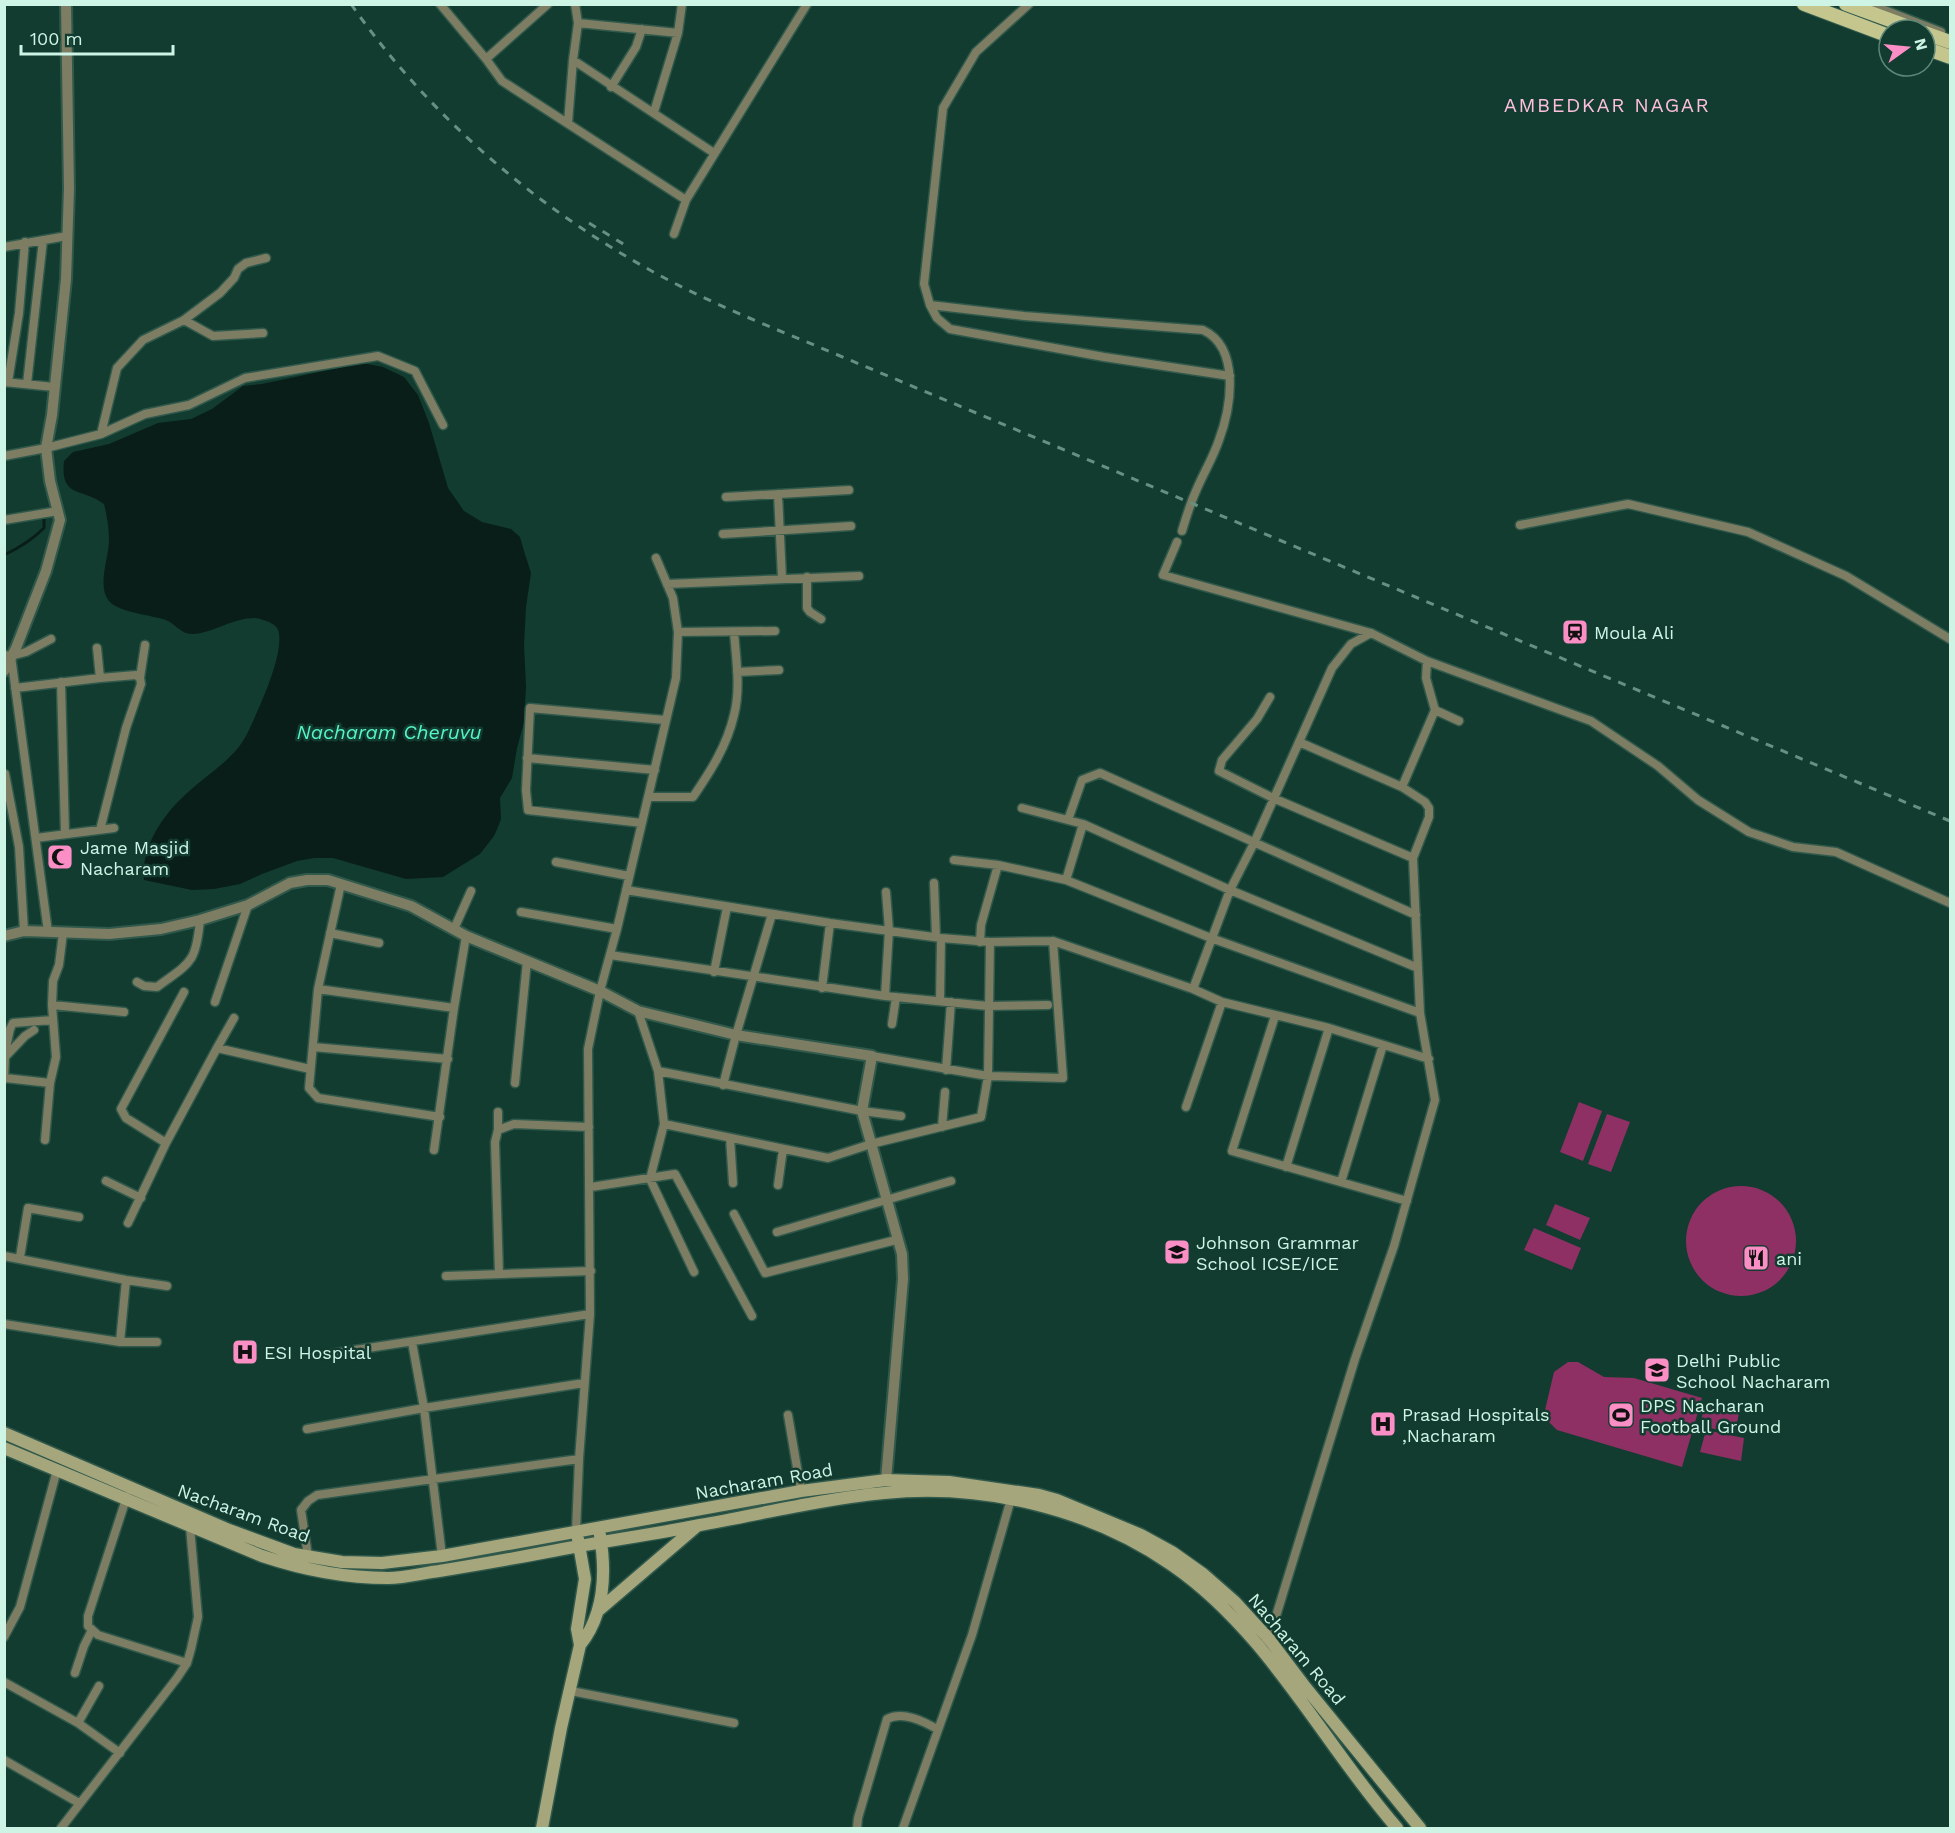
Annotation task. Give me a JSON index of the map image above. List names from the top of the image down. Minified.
{"streets":{"main road":["Nacharam Road"]},"districts":["AMBEDKAR NAGAR"],"water":["Nacharam Cheruvu"],"places":{"station":["Moula Ali"],"mosque":["Jame Masjid Nacharam"],"school or university":["Johnson Grammar School ICSE/ICE","Delhi Public School Nacharam"],"restaurant":["ani"],"hospital":["ESI Hospital","Prasad Hospitals ,Nacharam"],"sports":["DPS Nacharan Football Ground"]},"scale_bar":"100 m","north":"right"}
